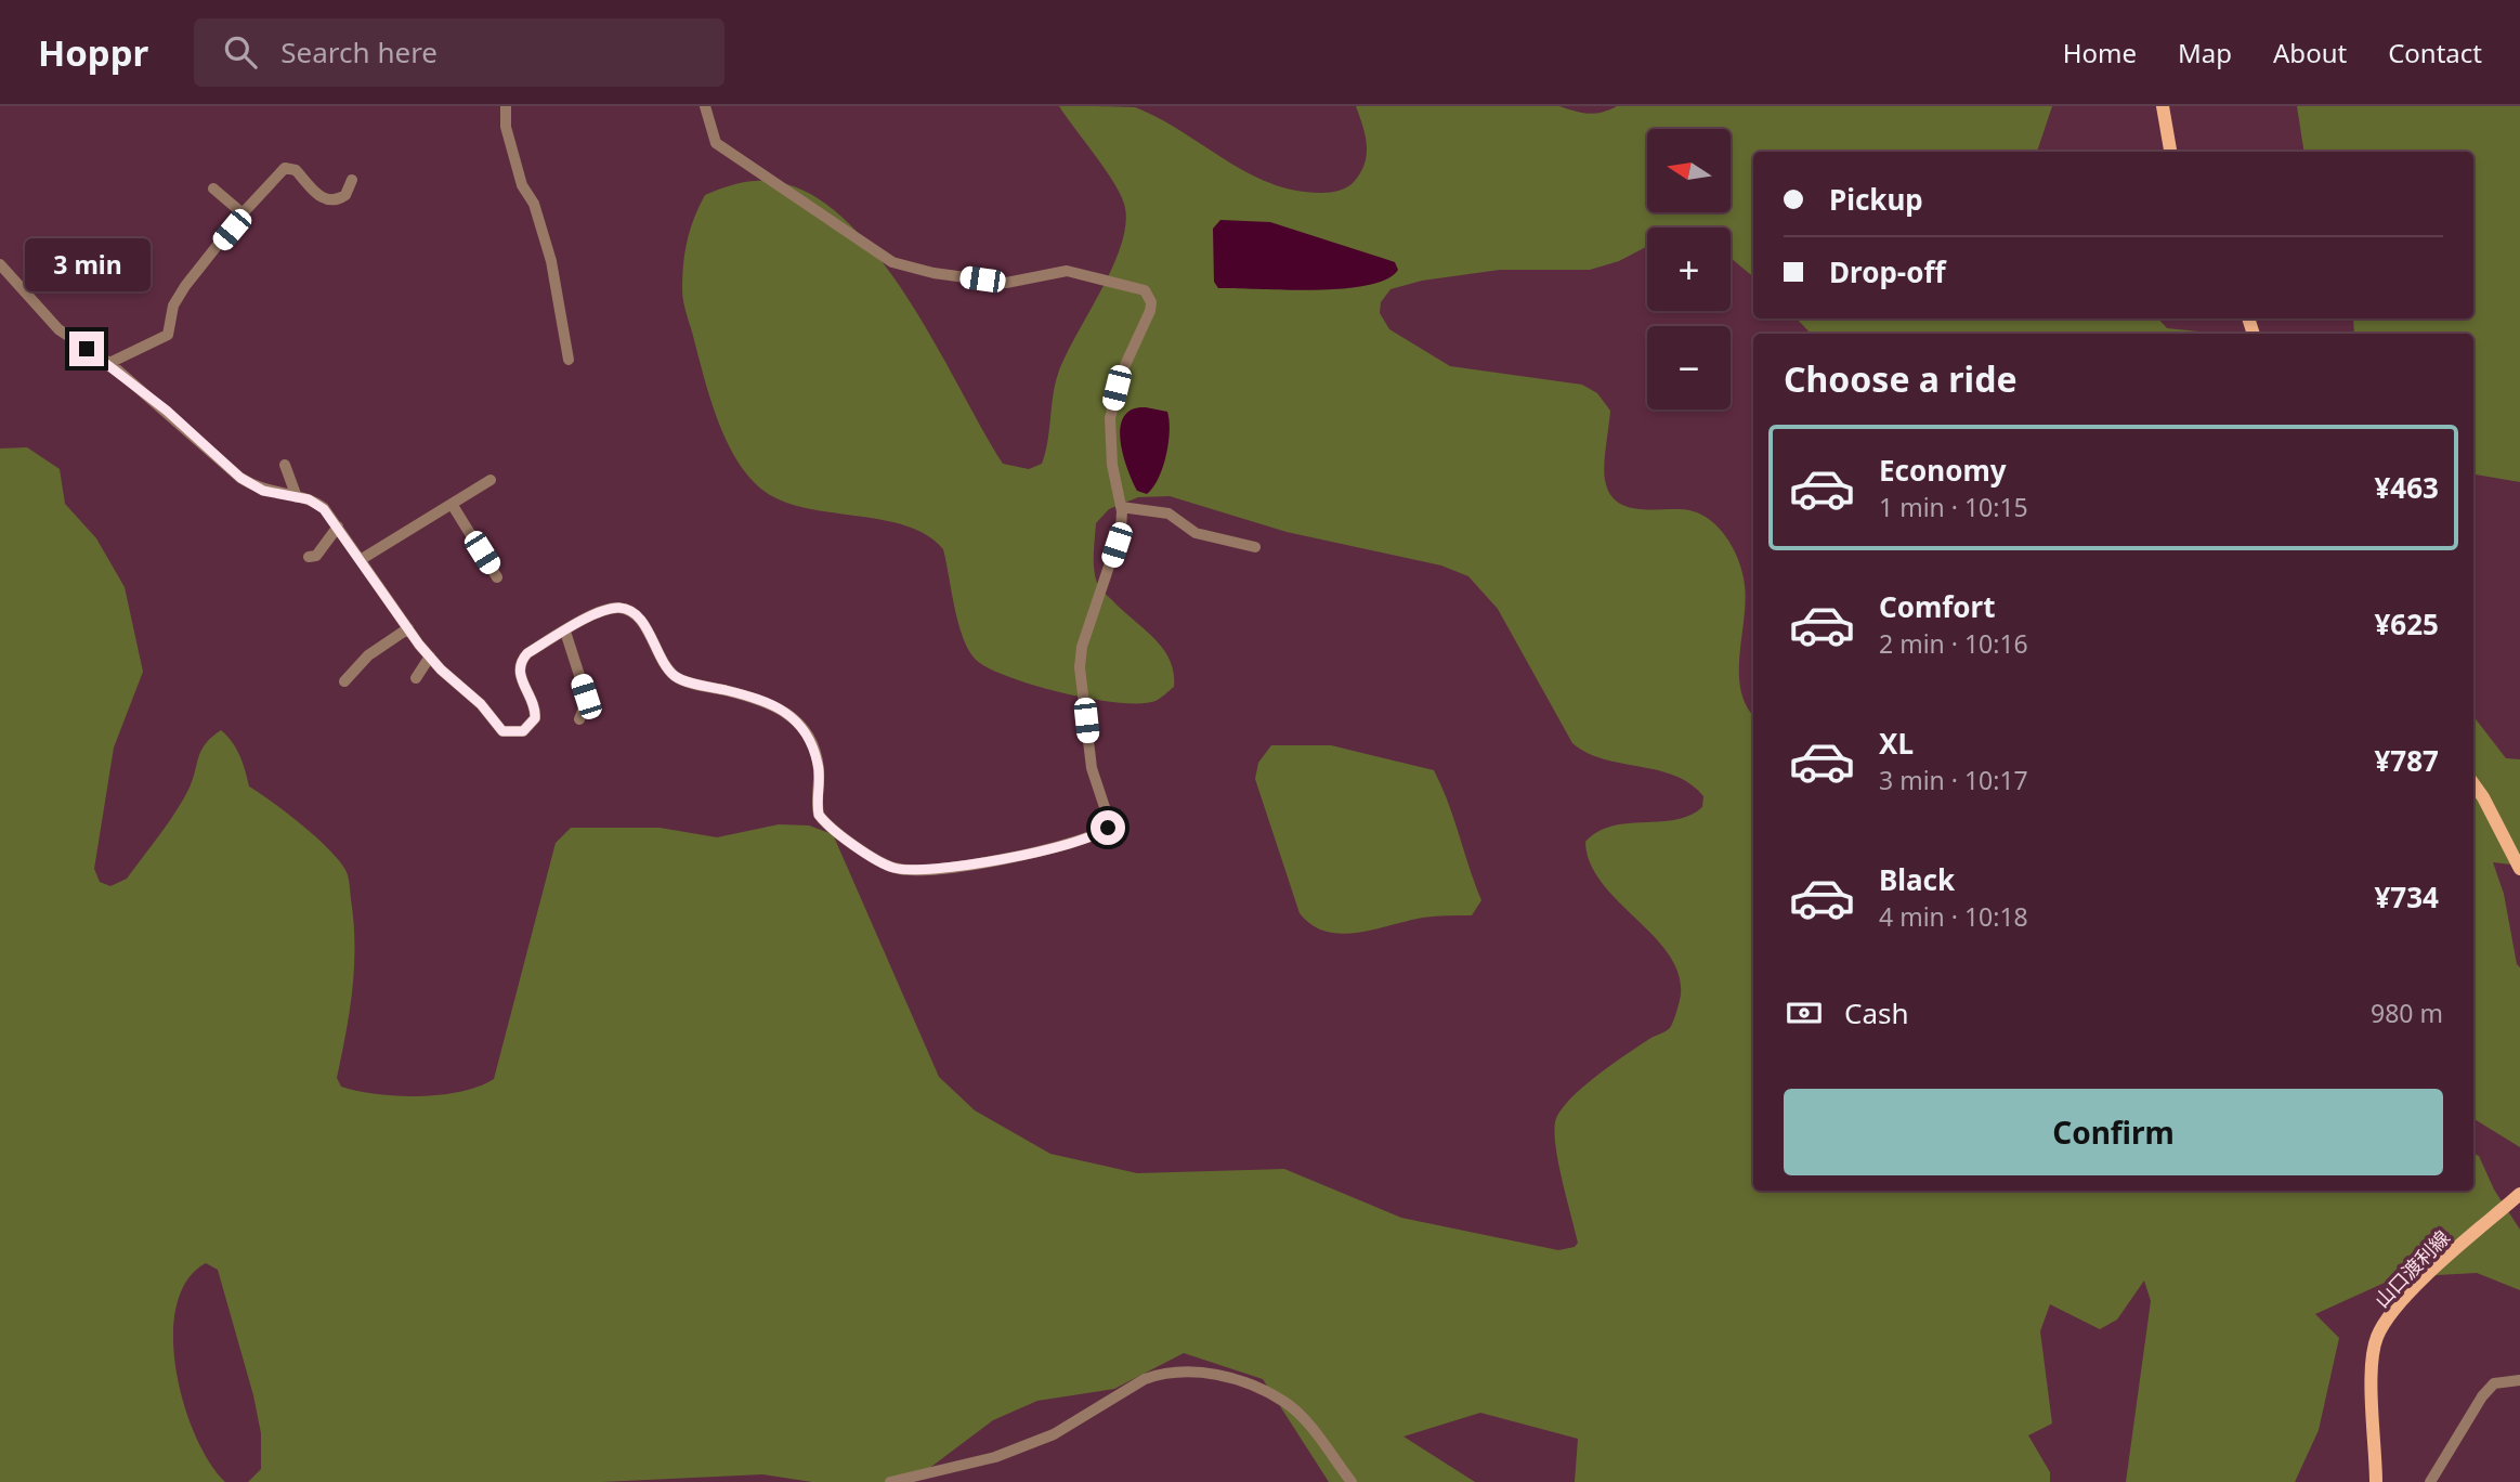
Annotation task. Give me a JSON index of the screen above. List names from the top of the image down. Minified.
{"streets":{"main road":["山口渡利線"]},"north":"left","page":{"header":"Hoppr","search":"Search here","nav":["Home","Map","About","Contact"],"map_buttons":["+","−"],"banner":["Pickup","Drop-off"],"bubble":"3 min","heading":"Choose a ride","list":[{"name":"Economy","note":"1 min · 10:15","value":"¥463"},{"name":"Comfort","note":"2 min · 10:16","value":"¥625"},{"name":"XL","note":"3 min · 10:17","value":"¥787"},{"name":"Black","note":"4 min · 10:18","value":"¥734"}],"pay":["Cash","980 m"],"buttons":"Confirm"}}
